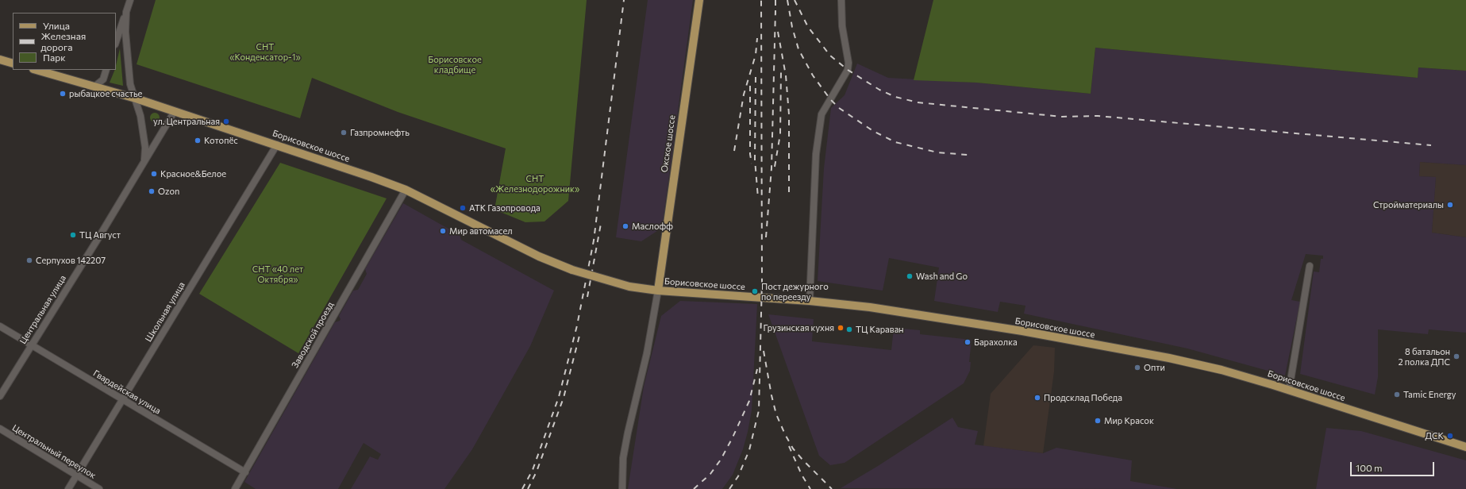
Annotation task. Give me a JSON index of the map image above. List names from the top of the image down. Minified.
{"streets":{"main road":["Окское шоссе","Борисовское шоссе"],"street":["Центральная улица","Школьная улица","Заводской проезд","Гвардейская улица","Центральный переулок"]},"crossings":[["Окское шоссе","Борисовское шоссе"],["Борисовское шоссе","Центральная улица"],["Борисовское шоссе","Школьная улица"],["Борисовское шоссе","Заводской проезд"],["Центральная улица","Гвардейская улица"],["Школьная улица","Гвардейская улица"],["Школьная улица","Центральный переулок"],["Заводской проезд","Гвардейская улица"]],"parks":["СНТ «Конденсатор-1»","Борисовское кладбище","СНТ «Железнодорожник»","СНТ «40 лет Октября»"],"places":["рыбацкое счастье","ул. Центральная","Газпромнефть","Котопёс","Красное&Белое","Ozon","Стройматериалы","АТК Газопровода","Маслофф","Мир автомасел","ТЦ Август","Серпухов 142207","Wash and Go","Пост дежурного по переезду","Грузинская кухня","ТЦ Караван","Барахолка","8 батальон 2 полка ДПС","Опти","Tamic Energy","Продсклад Победа","Мир Красок","ДСК"],"legend":["Улица","Железная дорога","Парк"],"scale_bar":"100 m"}
